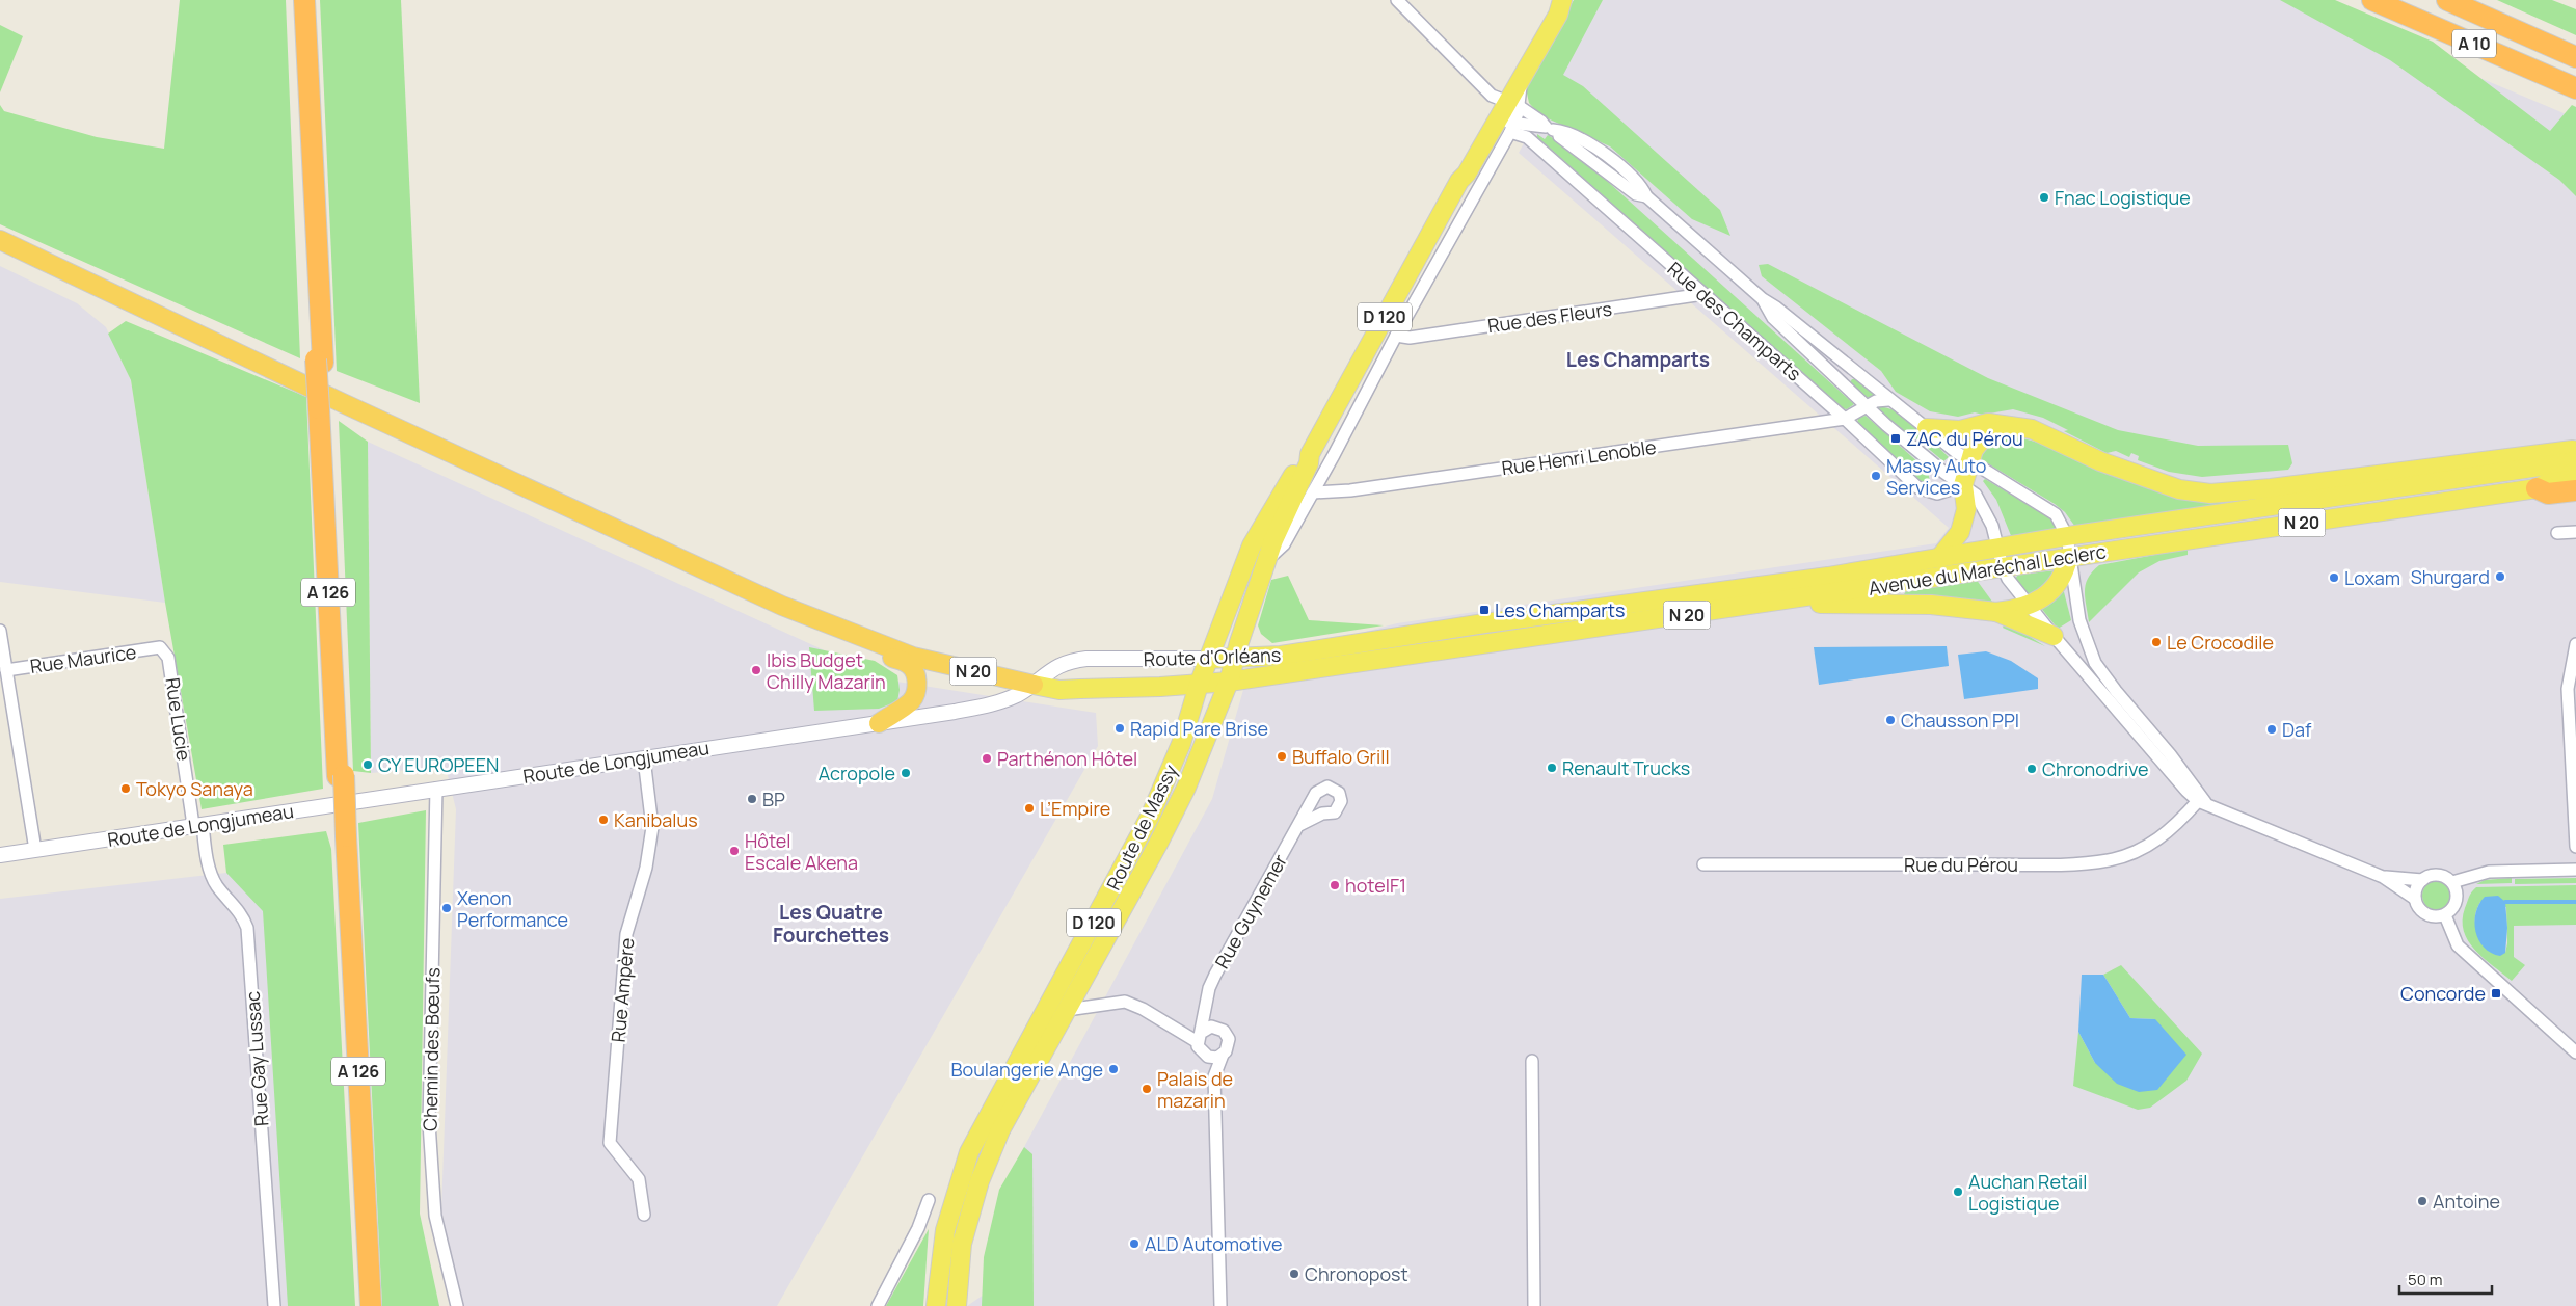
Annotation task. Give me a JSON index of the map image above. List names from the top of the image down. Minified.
{"streets":{"highway":["A 10","N 20","A 126"],"main road":["D 120","Avenue du Maréchal Leclerc","Route d'Orléans","Route de Massy"],"street":["Rue des Fleurs","Rue des Champarts","Rue Henri Lenoble","Rue Maurice","Rue Lucie","Route de Longjumeau","Rue du Pérou","Rue Guynemer","Rue Ampère","Chemin des Bœufs","Rue Gay Lussac"]},"crossings":[["D 120","Rue des Champarts"],["D 120","Route de Massy"],["Rue des Fleurs","Rue des Champarts"],["Rue des Fleurs","Route de Massy"],["Rue des Champarts","Rue Henri Lenoble"],["Rue des Champarts","Avenue du Maréchal Leclerc"],["Rue des Champarts","Route de Massy"],["Rue Henri Lenoble","Route de Massy"],["N 20","Route d'Orléans"],["N 20","Route de Longjumeau"],["N 20","Route de Massy"],["Avenue du Maréchal Leclerc","Route d'Orléans"],["Route d'Orléans","Route de Longjumeau"],["Route d'Orléans","Route de Massy"],["Rue Maurice","Rue Lucie"],["Rue Lucie","Route de Longjumeau"],["Rue Lucie","Rue Gay Lussac"],["Route de Longjumeau","Rue Ampère"],["Route de Longjumeau","Chemin des Bœufs"],["Route de Longjumeau","Rue Gay Lussac"]],"districts":["Les Champarts","Les Quatre Fourchettes"],"places":{"other":["Fnac Logistique","Massy Auto Services","Shurgard","Loxam","Le Crocodile","Ibis Budget Chilly Mazarin","Chausson PPI","Rapid Pare Brise","Daf","Buffalo Grill","Parthénon Hôtel","CY EUROPEEN","Renault Trucks","Chronodrive","Acropole","Tokyo Sanaya","BP","L’Empire","Kanibalus","Hôtel Escale Akena","hotelF1","Xenon Performance","Boulangerie Ange","Palais de mazarin","Auchan Retail Logistique","Antoine","ALD Automotive","Chronopost"],"transit":["ZAC du Pérou","Les Champarts","Concorde"]},"scale_bar":"50 m"}
